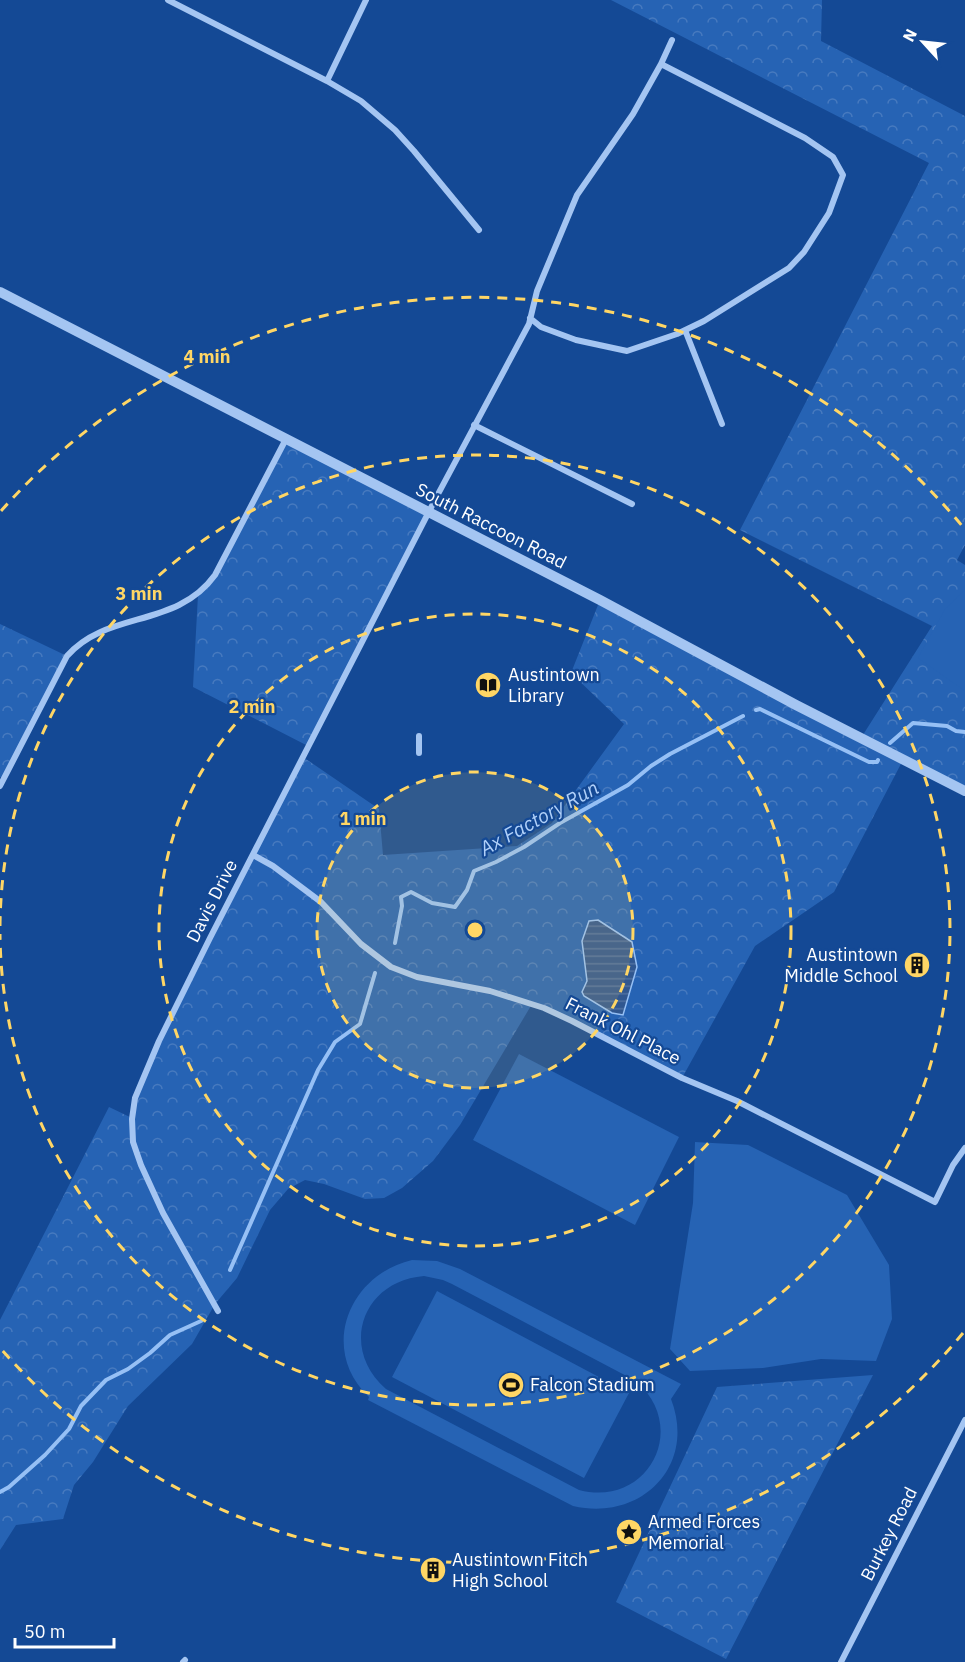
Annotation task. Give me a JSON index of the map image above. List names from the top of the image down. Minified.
{"streets":{"street":["South Raccoon Road","Davis Drive","Frank Ohl Place","Burkey Road"]},"crossings":[["South Raccoon Road","Davis Drive"],["Davis Drive","Frank Ohl Place"]],"water":["Ax Factory Run"],"places":{"library":["Austintown Library"],"building":["Austintown Middle School","Austintown Fitch High School"],"sports":["Falcon Stadium"],"place":["Armed Forces Memorial"]},"scale_bar":"50 m","north":"top left","rings":["4 min","3 min","2 min","1 min"]}
